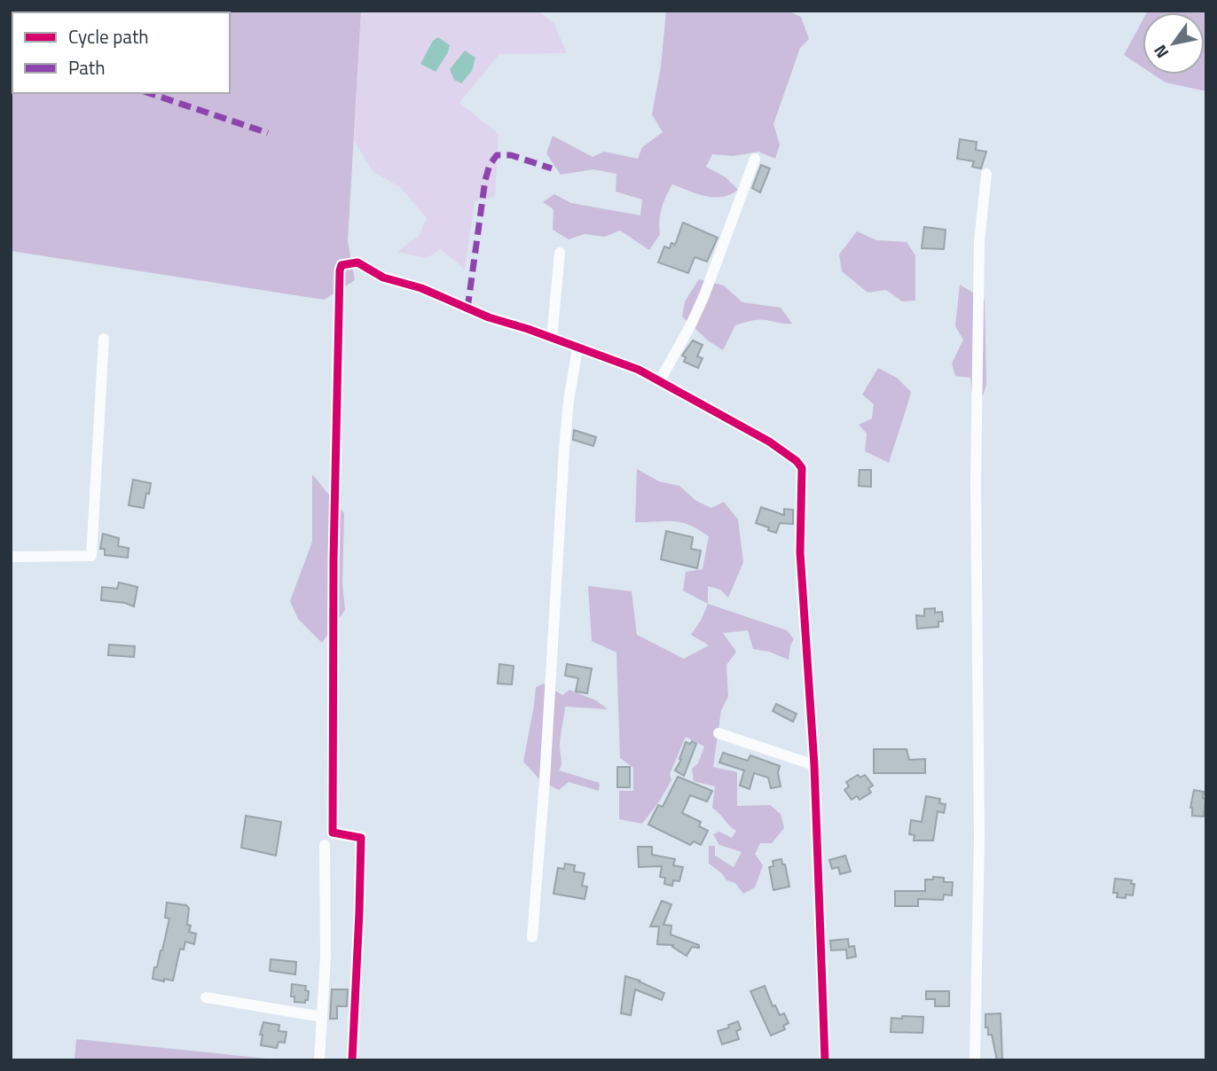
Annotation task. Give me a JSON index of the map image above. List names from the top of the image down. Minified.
{"legend":["Cycle path","Path"],"north":"bottom left"}
